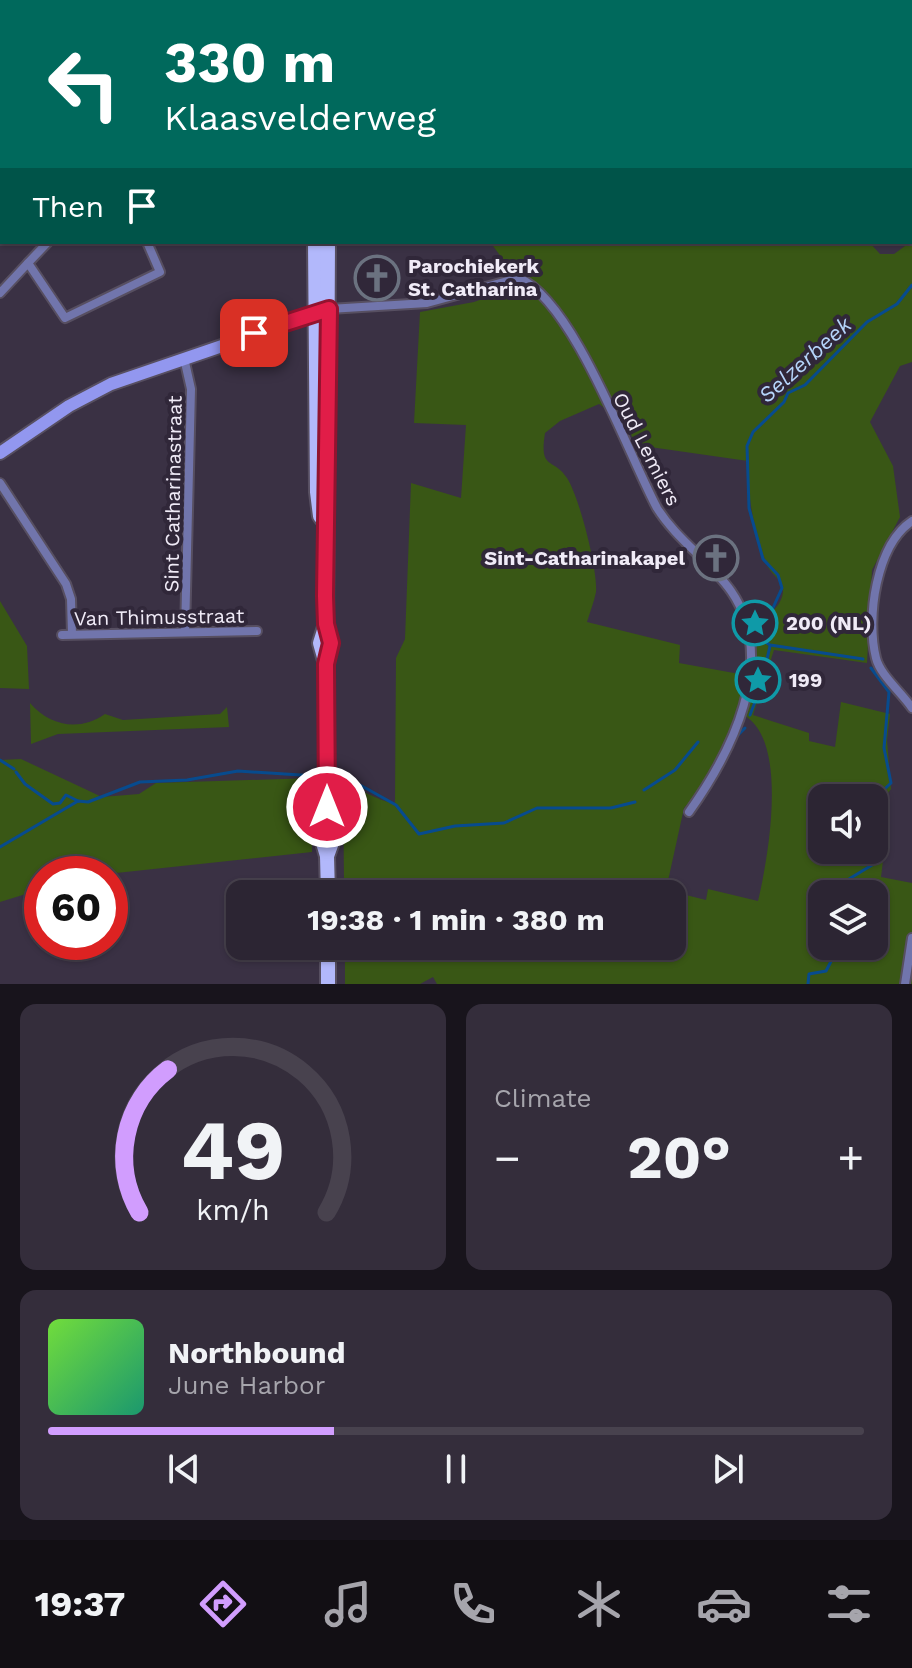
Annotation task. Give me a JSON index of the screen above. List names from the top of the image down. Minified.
{"streets":{"street":["Oud Lemiers","Sint Catharinastraat","Van Thimusstraat"]},"crossings":[["Sint Catharinastraat","Van Thimusstraat"]],"water":["Selzerbeek"],"places":{"church":["Parochiekerk St. Catharina","Sint-Catharinakapel"],"place":["200 (NL)","199"]},"page":{"turn":["330 m","Klaasvelderweg"],"then":"Then","limit":"60","trip":"19:38 · 1 min · 380 m","tile":"Climate","heat":["−","20°","+"],"song":["Northbound","June Harbor"],"tabs":"19:37","gauge":["49","km/h"]}}
